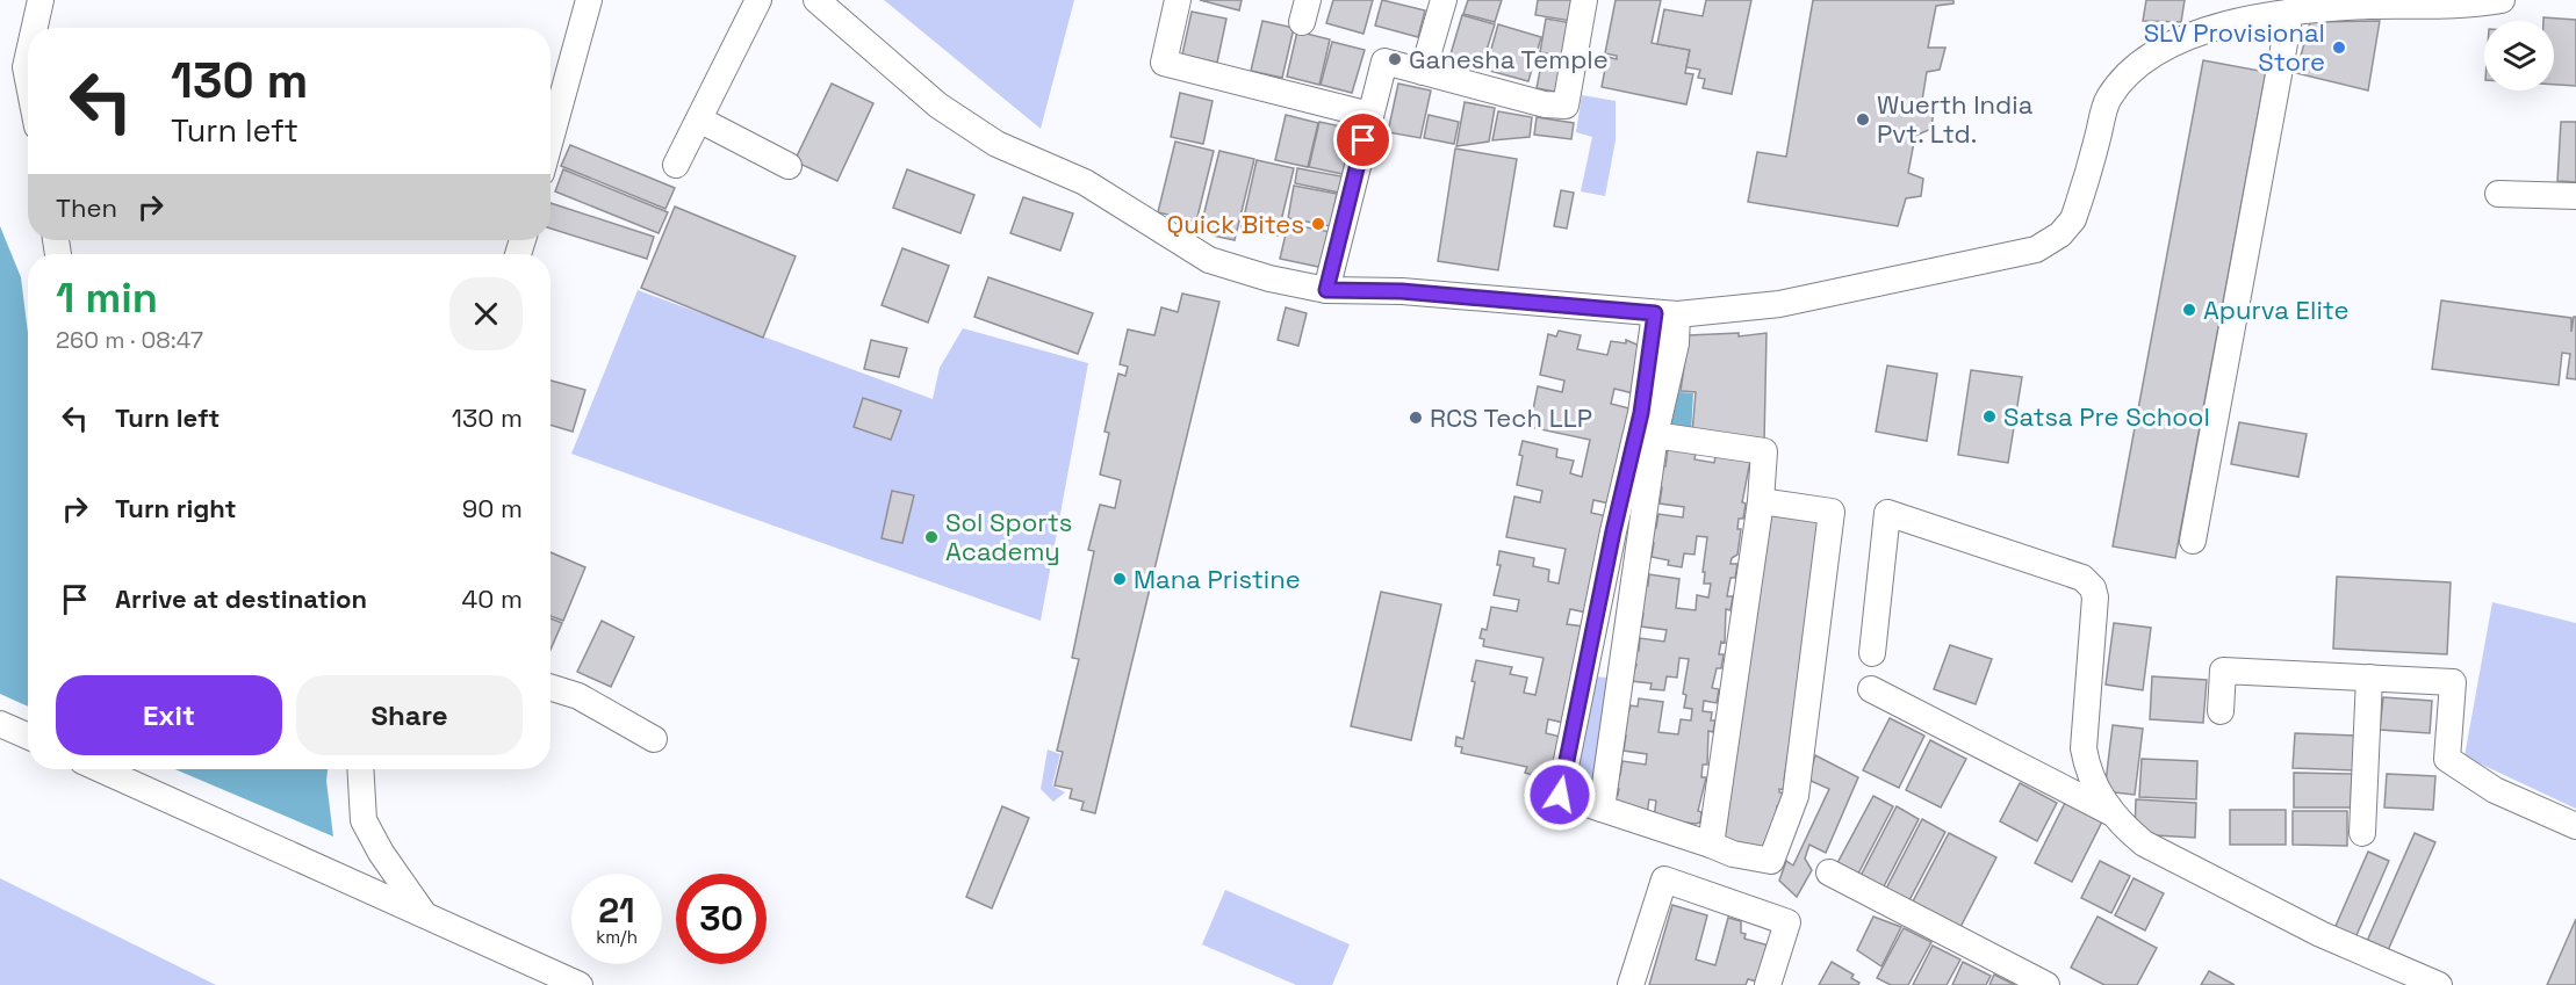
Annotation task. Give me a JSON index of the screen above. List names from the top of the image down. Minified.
{"places":["SLV Provisional Store","Ganesha Temple","Wuerth India Pvt. Ltd.","Quick Bites","Apurva Elite","Satsa Pre School","RCS Tech LLP","Sol Sports Academy","Mana Pristine"],"page":{"turn":["130 m","Turn left"],"then":"Then","heading":["1 min","260 m · 08:47"],"list":[{"name":"Turn left","value":"130 m"},{"name":"Turn right","value":"90 m"},{"name":"Arrive at destination","value":"40 m"}],"buttons":["Exit","Share"],"speed":"21 km/h","limit":"30"}}
